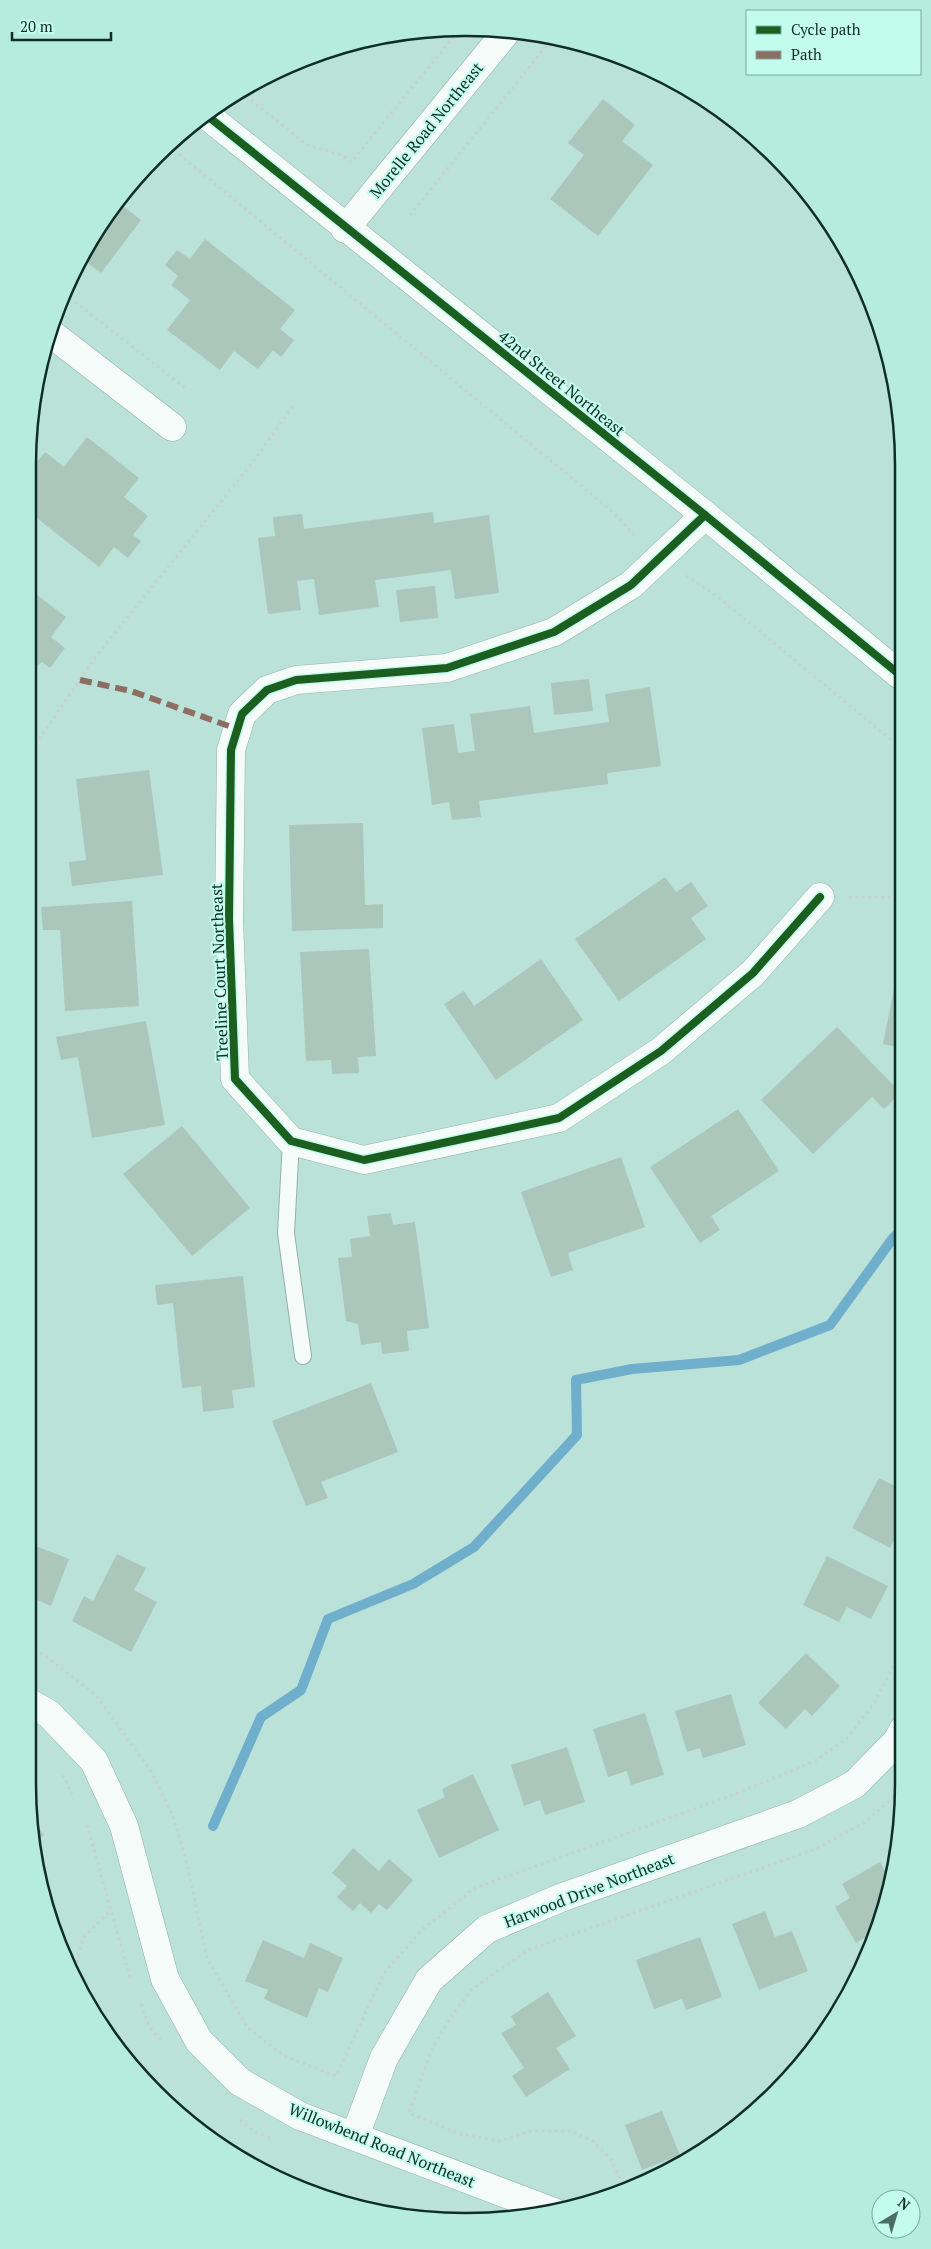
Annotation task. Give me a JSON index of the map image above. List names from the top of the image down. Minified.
{"streets":{"street":["Morelle Road Northeast","42nd Street Northeast","Treeline Court Northeast","Harwood Drive Northeast","Willowbend Road Northeast"]},"crossings":[["Morelle Road Northeast","42nd Street Northeast"],["42nd Street Northeast","Treeline Court Northeast"],["Harwood Drive Northeast","Willowbend Road Northeast"]],"legend":["Cycle path","Path"],"scale_bar":"20 m","north":"top right"}
